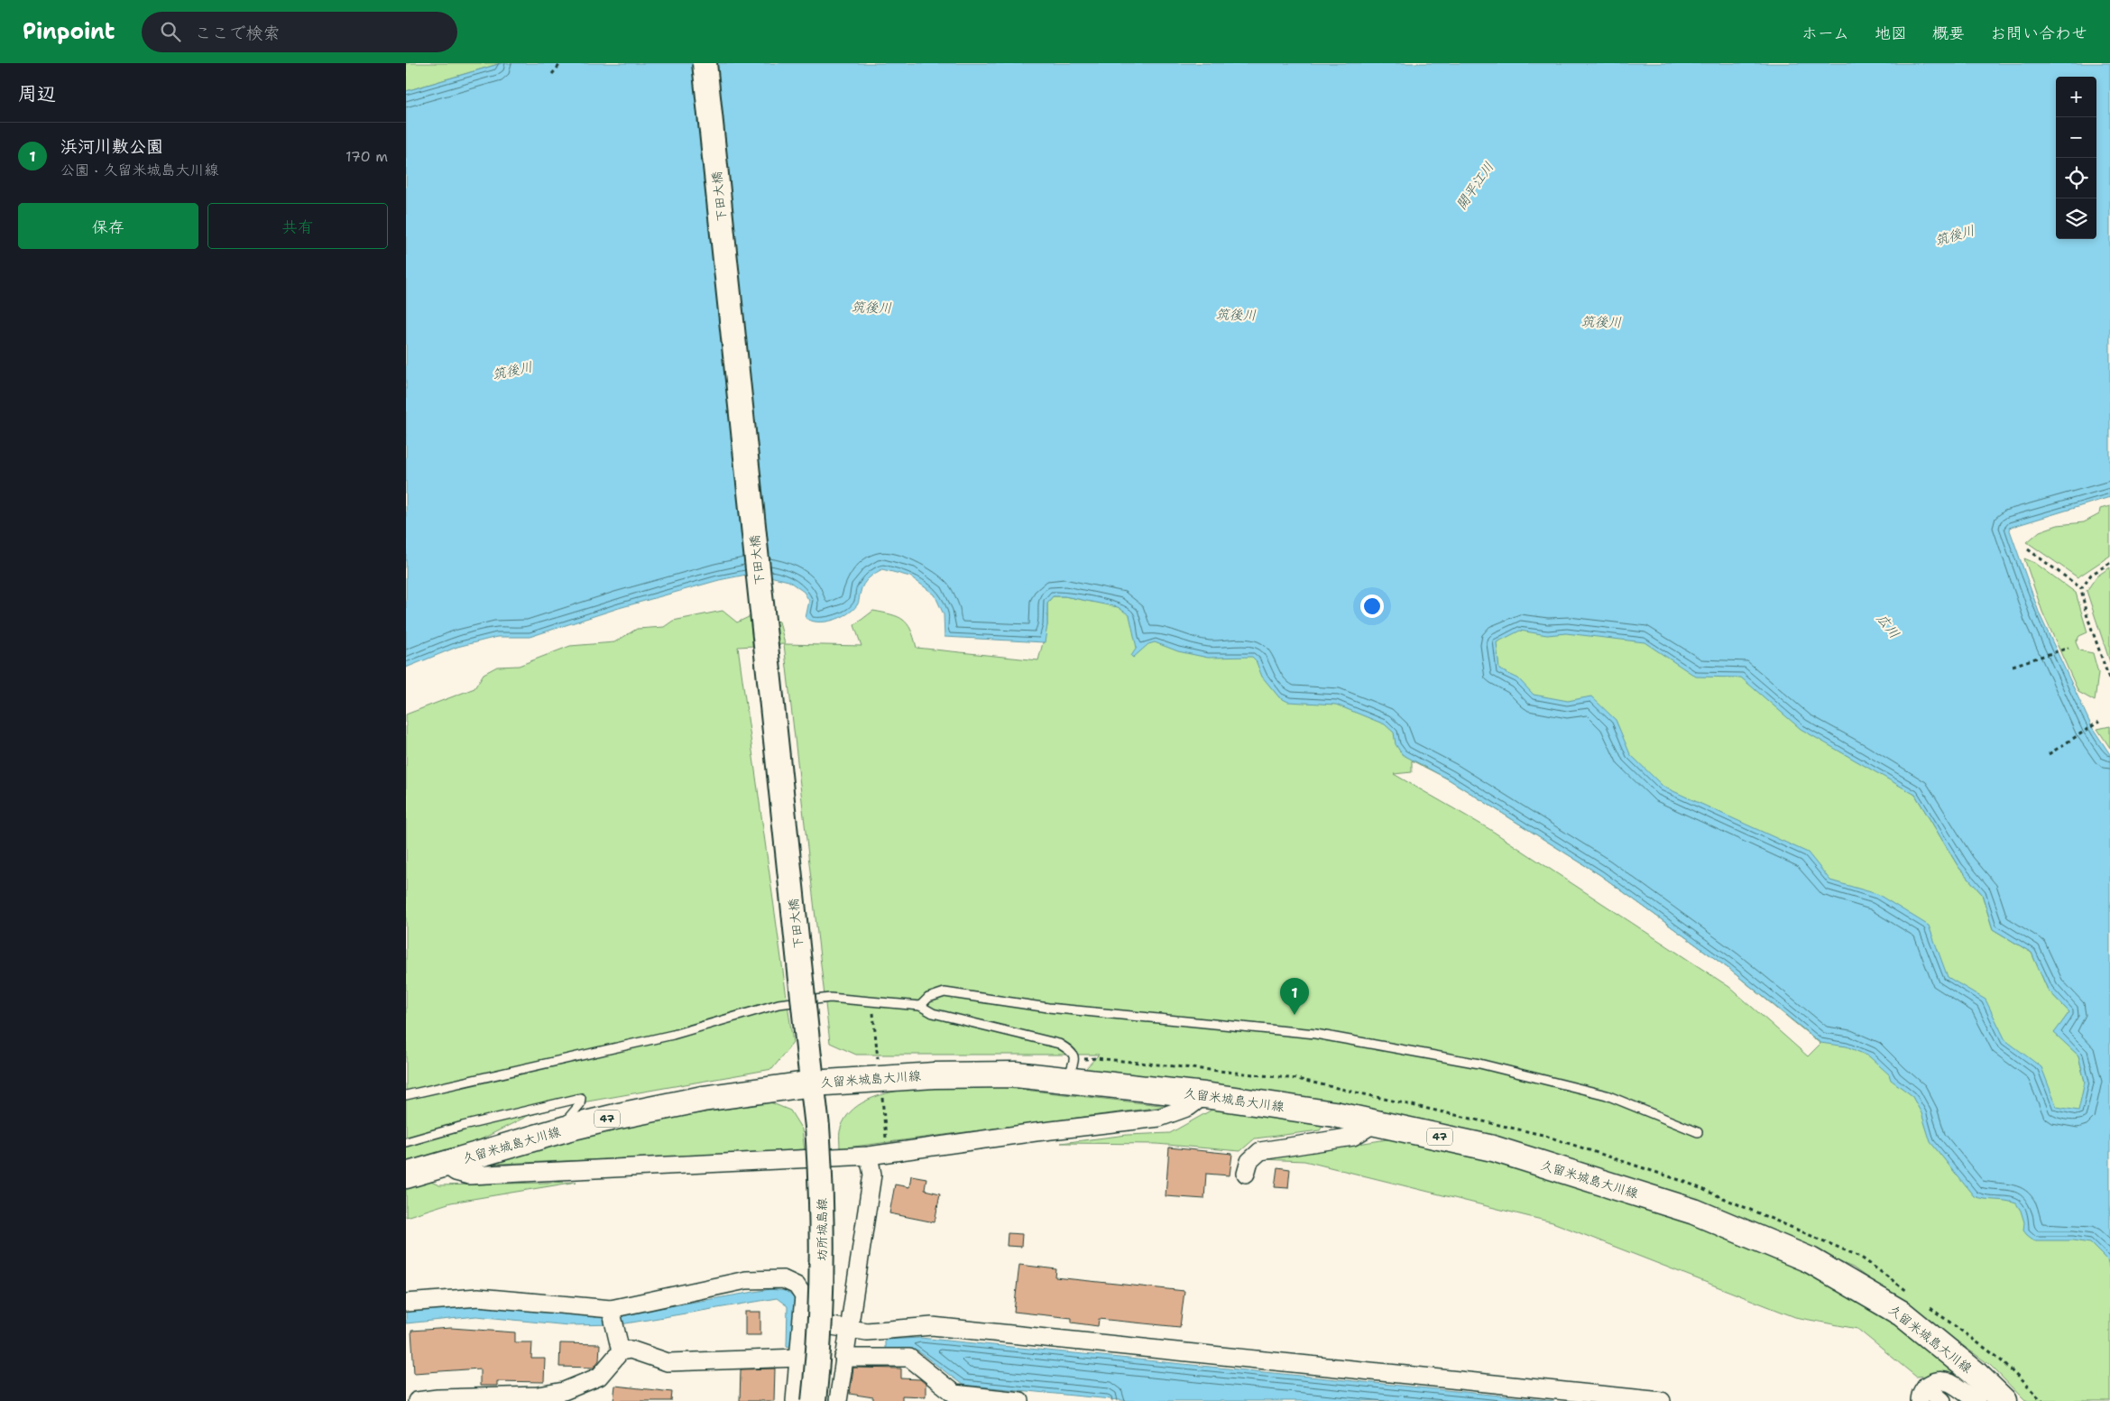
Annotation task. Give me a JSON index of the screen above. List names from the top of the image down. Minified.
{"streets":{"main road":["下田大橋","久留米城島大川線","47","坊所城島線"]},"crossings":[["下田大橋","坊所城島線"],["久留米城島大川線","坊所城島線"]],"water":["開平江川","筑後川","広川"],"page":{"header":"Pinpoint","search":"ここで検索","nav":["ホーム","地図","概要","お問い合わせ"],"heading":"周辺","map_buttons":["+","−"],"list":[{"mark":"1","name":"浜河川敷公園","note":"公園 · 久留米城島大川線","value":"170 m"}],"buttons":["保存","共有"],"pins":"1"}}
